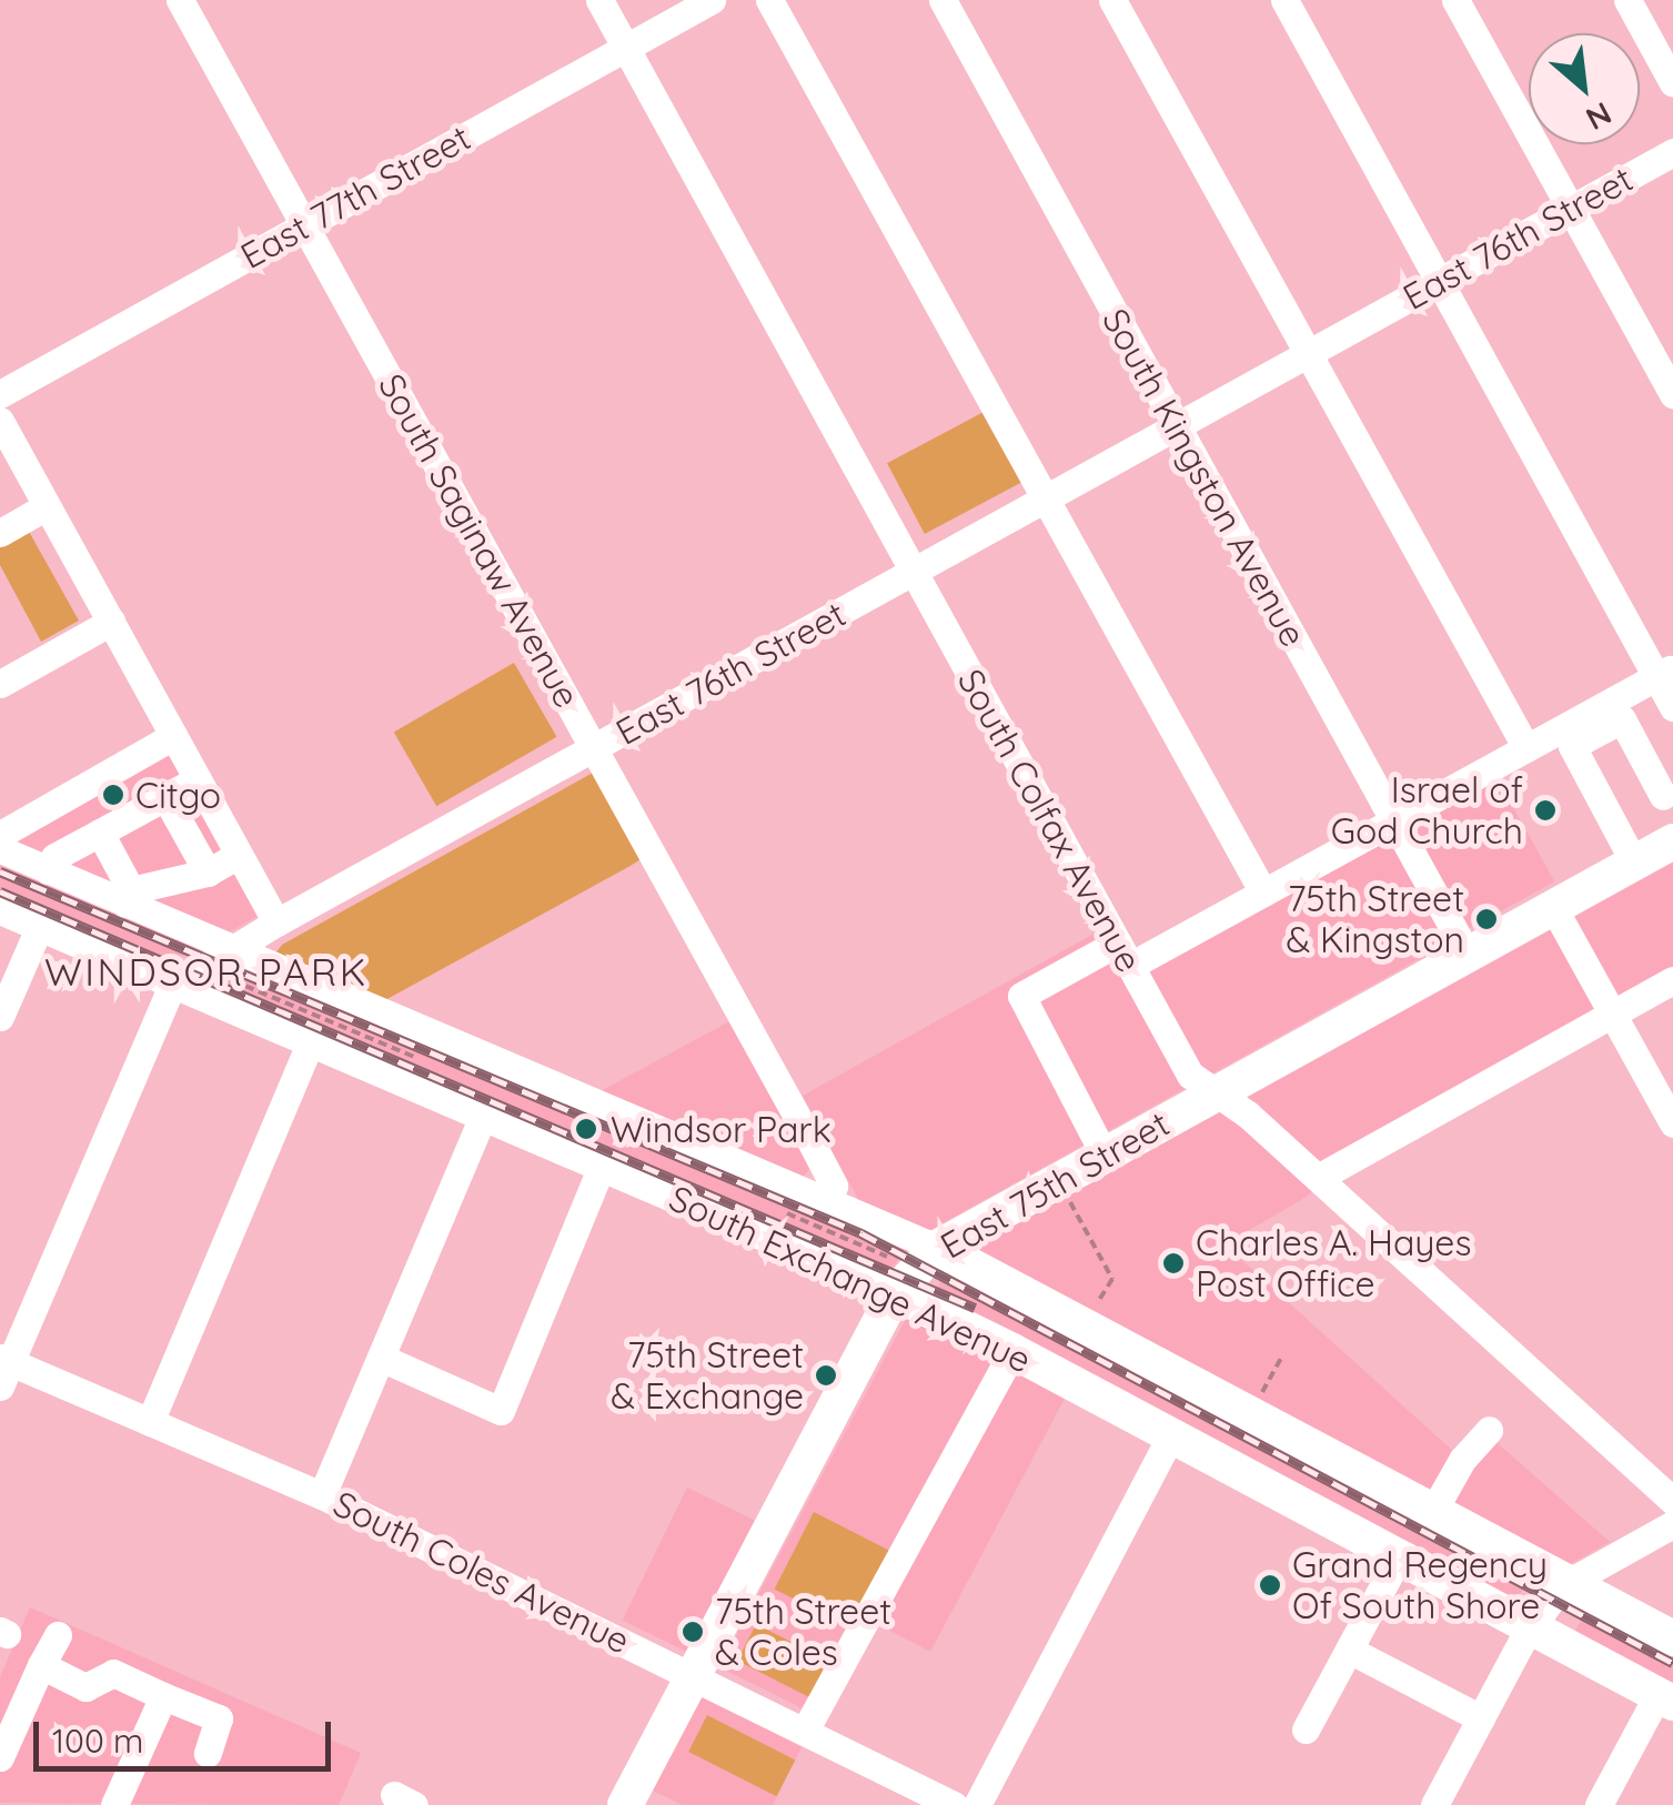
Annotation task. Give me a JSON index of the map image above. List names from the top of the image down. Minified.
{"streets":{"main road":["East 75th Street","South Exchange Avenue"],"street":["East 77th Street","East 76th Street","South Kingston Avenue","South Saginaw Avenue","South Colfax Avenue","South Coles Avenue"]},"crossings":[["East 77th Street","South Saginaw Avenue"],["East 77th Street","South Colfax Avenue"],["East 76th Street","South Kingston Avenue"],["East 76th Street","South Saginaw Avenue"],["East 76th Street","South Colfax Avenue"],["East 76th Street","South Exchange Avenue"],["South Kingston Avenue","East 75th Street"],["South Saginaw Avenue","South Exchange Avenue"],["South Colfax Avenue","East 75th Street"],["East 75th Street","South Exchange Avenue"],["East 75th Street","South Coles Avenue"]],"districts":["WINDSOR PARK"],"places":["Citgo","Israel of God Church","75th Street & Kingston","Windsor Park","Charles A. Hayes Post Office","75th Street & Exchange","Grand Regency Of South Shore","75th Street & Coles"],"scale_bar":"100 m","north":"bottom right"}
